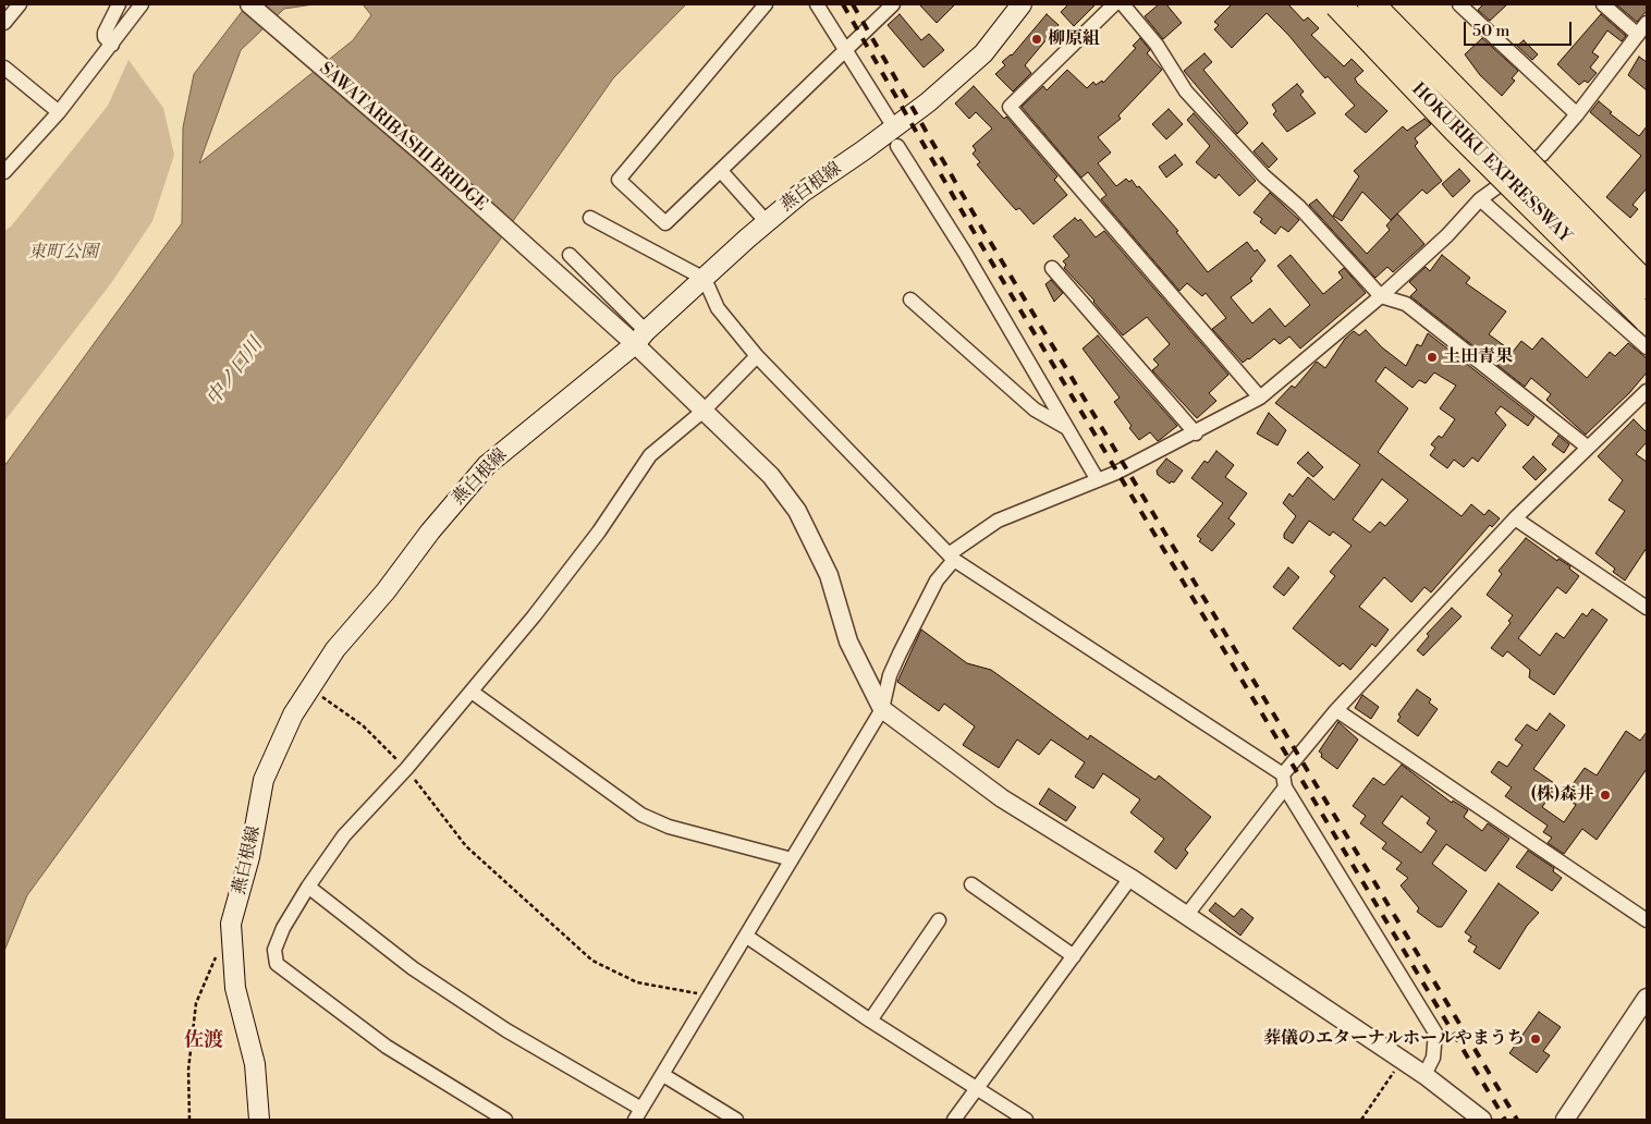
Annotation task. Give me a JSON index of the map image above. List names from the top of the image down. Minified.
{"streets":{"highway":["HOKURIKU EXPRESSWAY"],"main road":["燕白根線"],"street":["SAWATARIBASHI BRIDGE"]},"crossings":[["SAWATARIBASHI BRIDGE","燕白根線"]],"districts":["佐渡"],"water":["中ノ口川"],"parks":["東町公園"],"places":["柳原組","土田青果","(株)森井","葬儀のエターナルホールやまうち"],"scale_bar":"50 m"}
